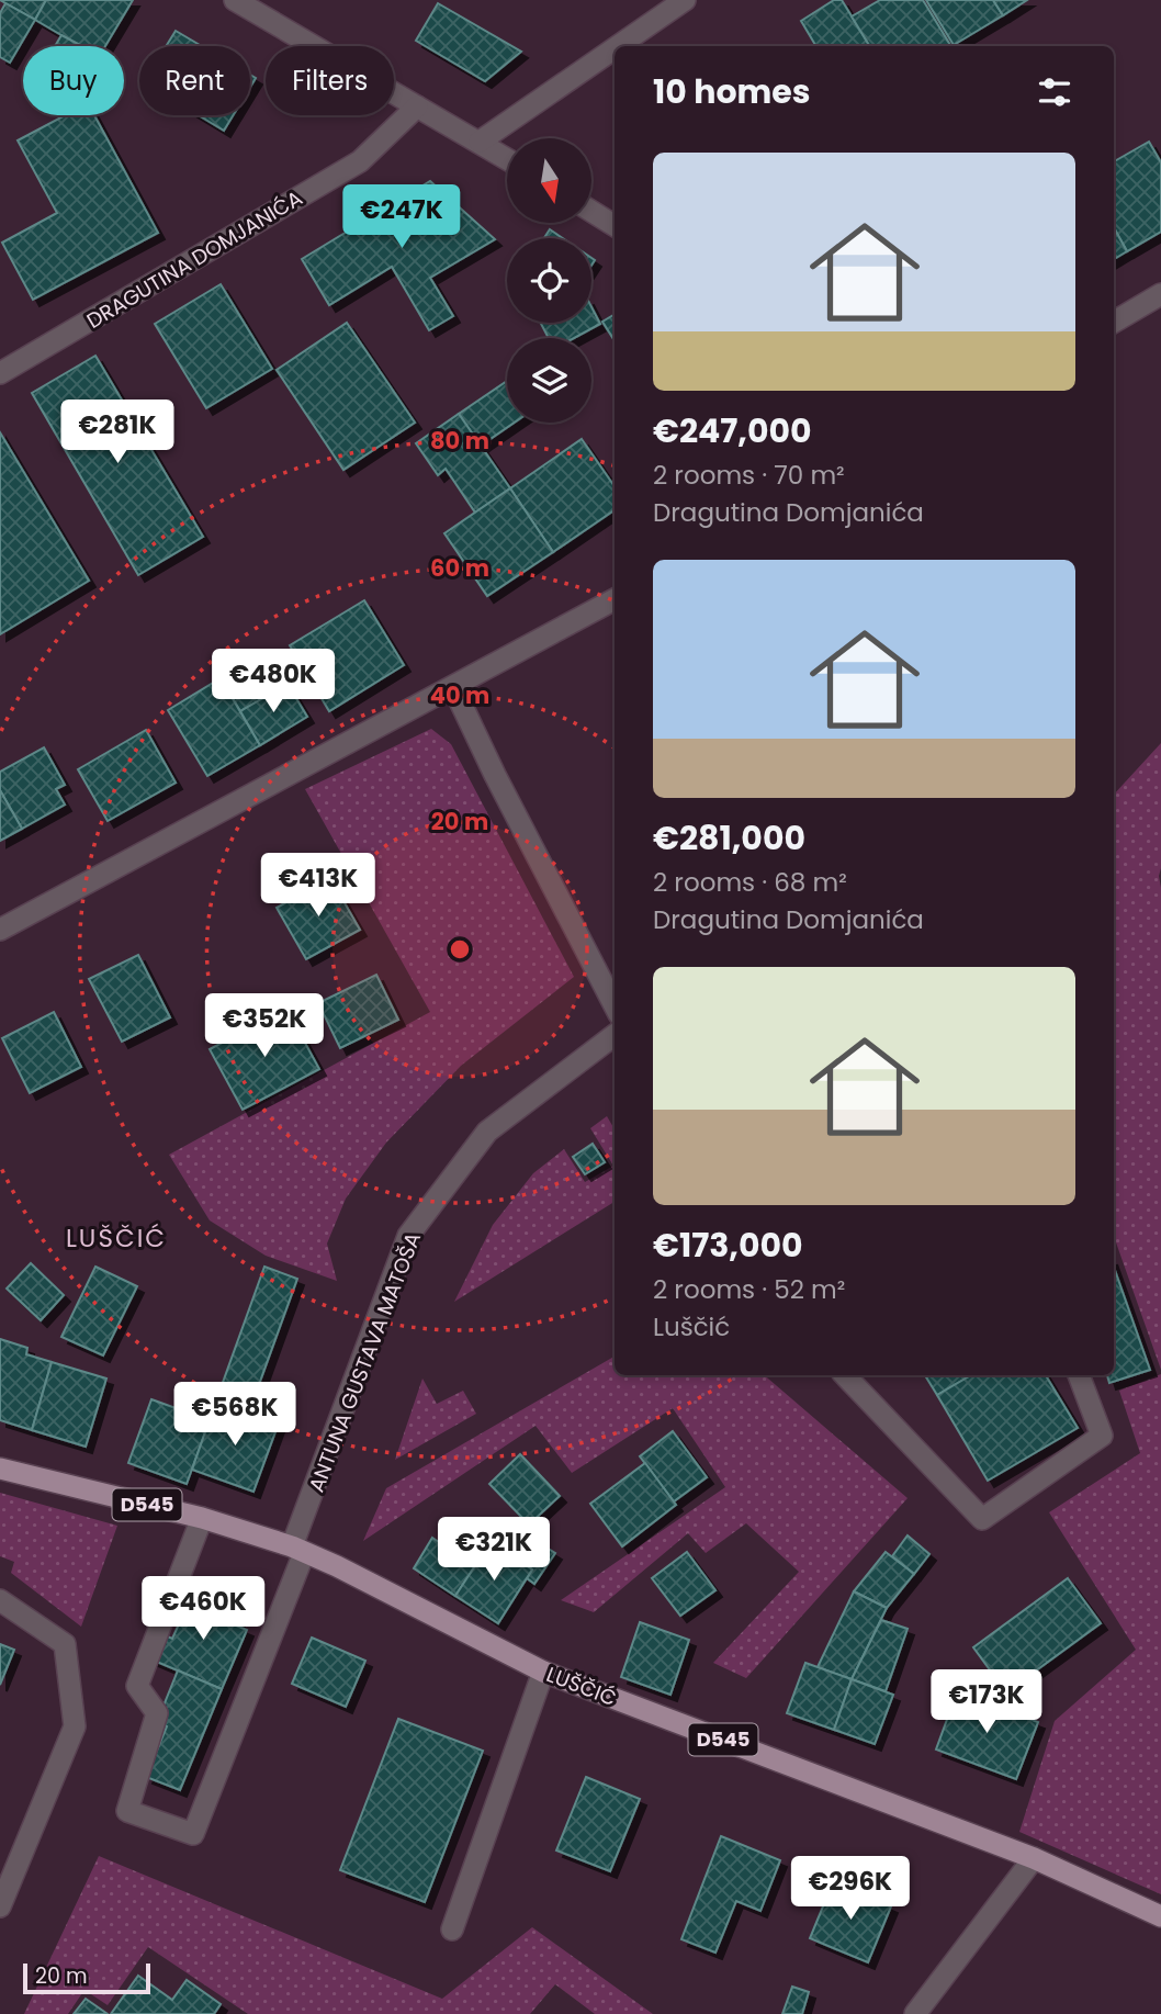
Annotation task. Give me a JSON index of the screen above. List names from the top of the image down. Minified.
{"streets":{"main road":["D545","LUŠČIĆ"],"street":["DRAGUTINA DOMJANIĆA","ANTUNA GUSTAVA MATOŠA"]},"crossings":[["ANTUNA GUSTAVA MATOŠA","LUŠČIĆ"]],"districts":["LUŠČIĆ"],"scale_bar":"20 m","north":"bottom","page":{"chip":["Buy","Rent","Filters"],"heading":"10 homes","list":[{"name":"€247,000","note":"2 rooms · 70 m² · Dragutina Domjanića"},{"name":"€281,000","note":"2 rooms · 68 m² · Dragutina Domjanića"},{"name":"€173,000","note":"2 rooms · 52 m² · Luščić"}],"price":["€247K","€281K","€480K","€413K","€352K","€568K","€321K","€460K","€173K","€296K"],"scale":"20 m"},"rings":["80 m","60 m","40 m","20 m"]}
